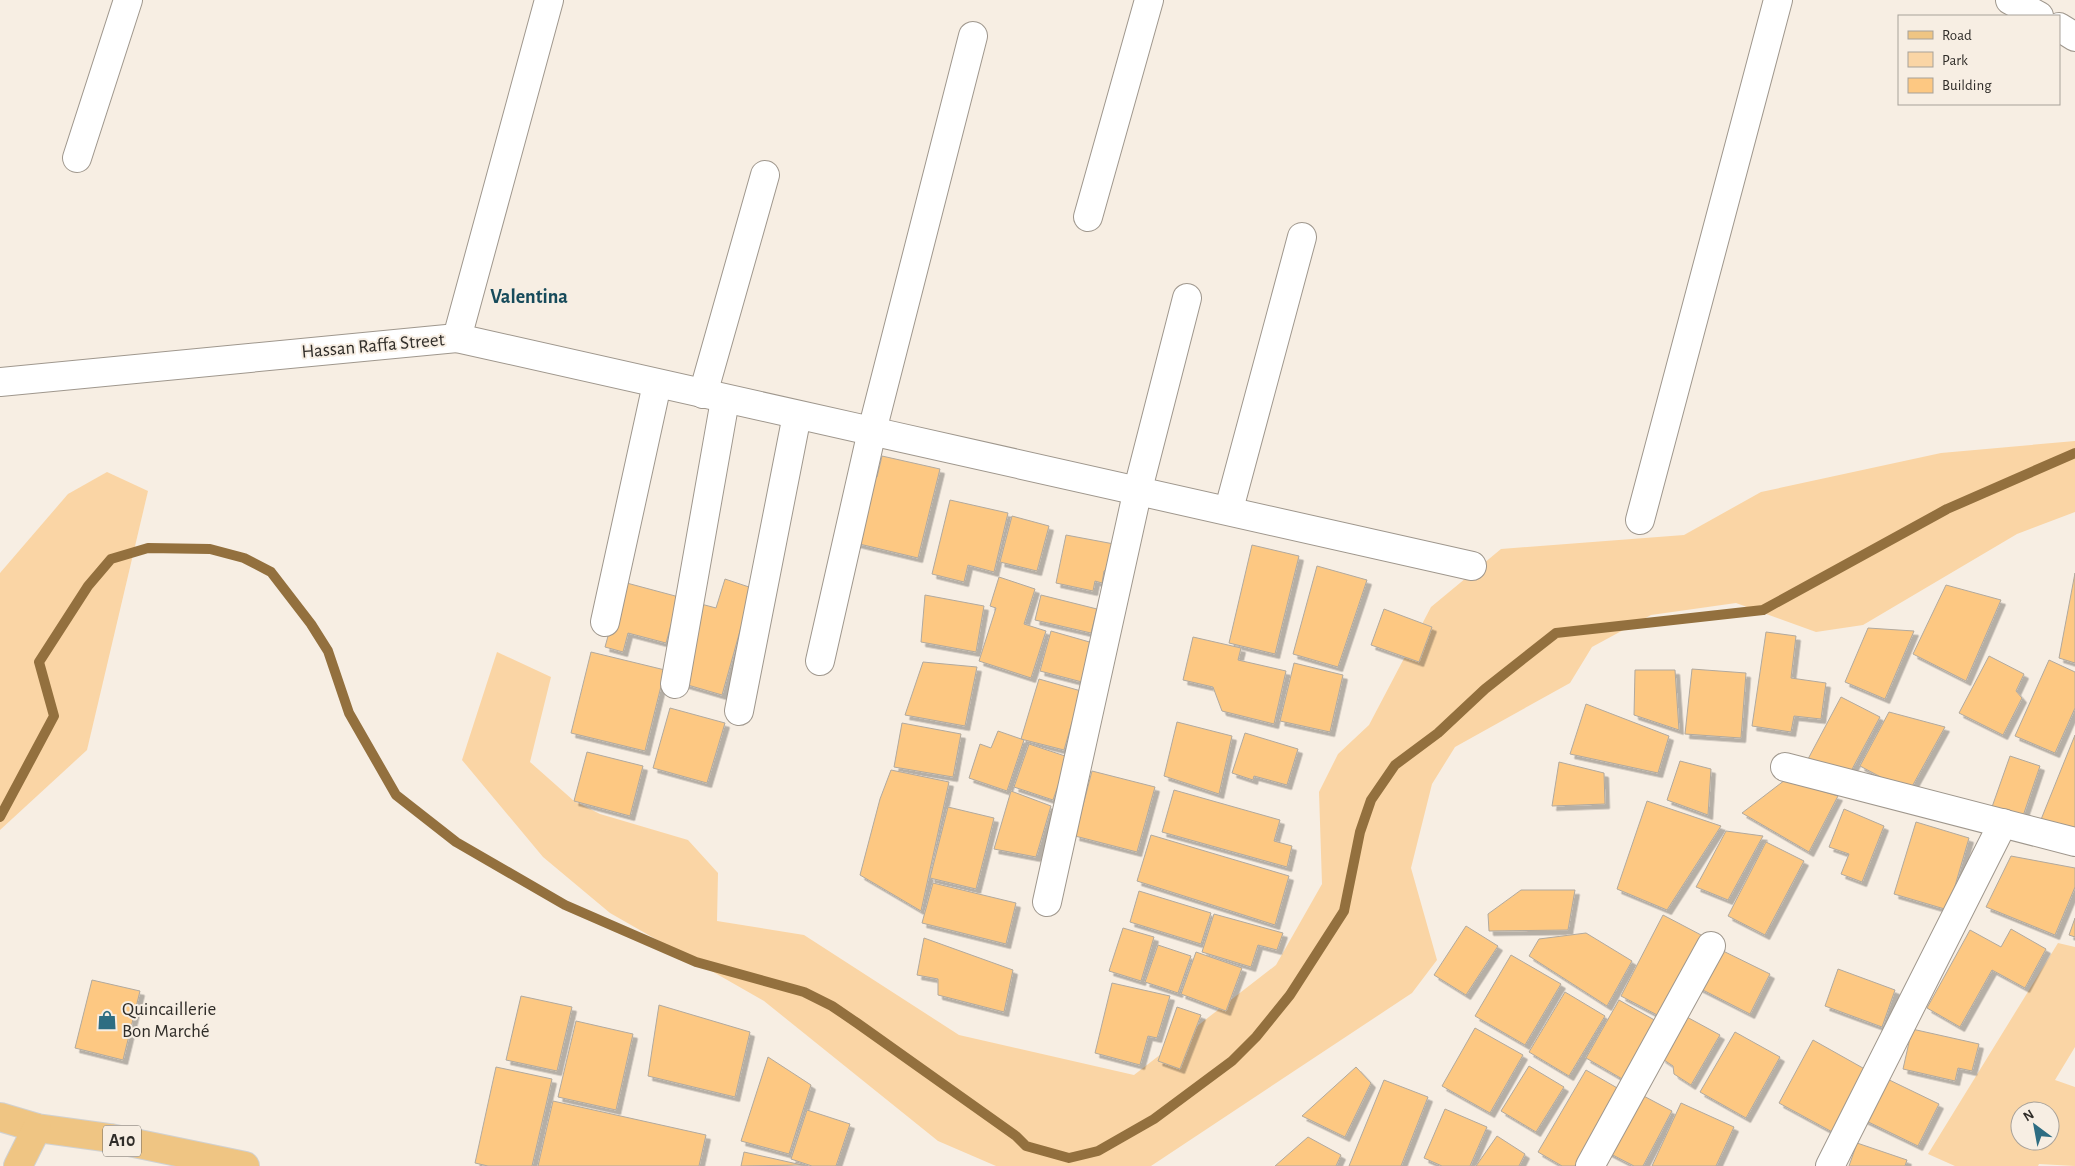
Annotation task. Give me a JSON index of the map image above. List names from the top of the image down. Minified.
{"streets":{"main road":["A10"],"street":["Hassan Raffa Street"]},"districts":["Valentina"],"places":{"shop":["Quincaillerie Bon Marché"]},"legend":["Road","Park","Building"],"north":"top left"}
